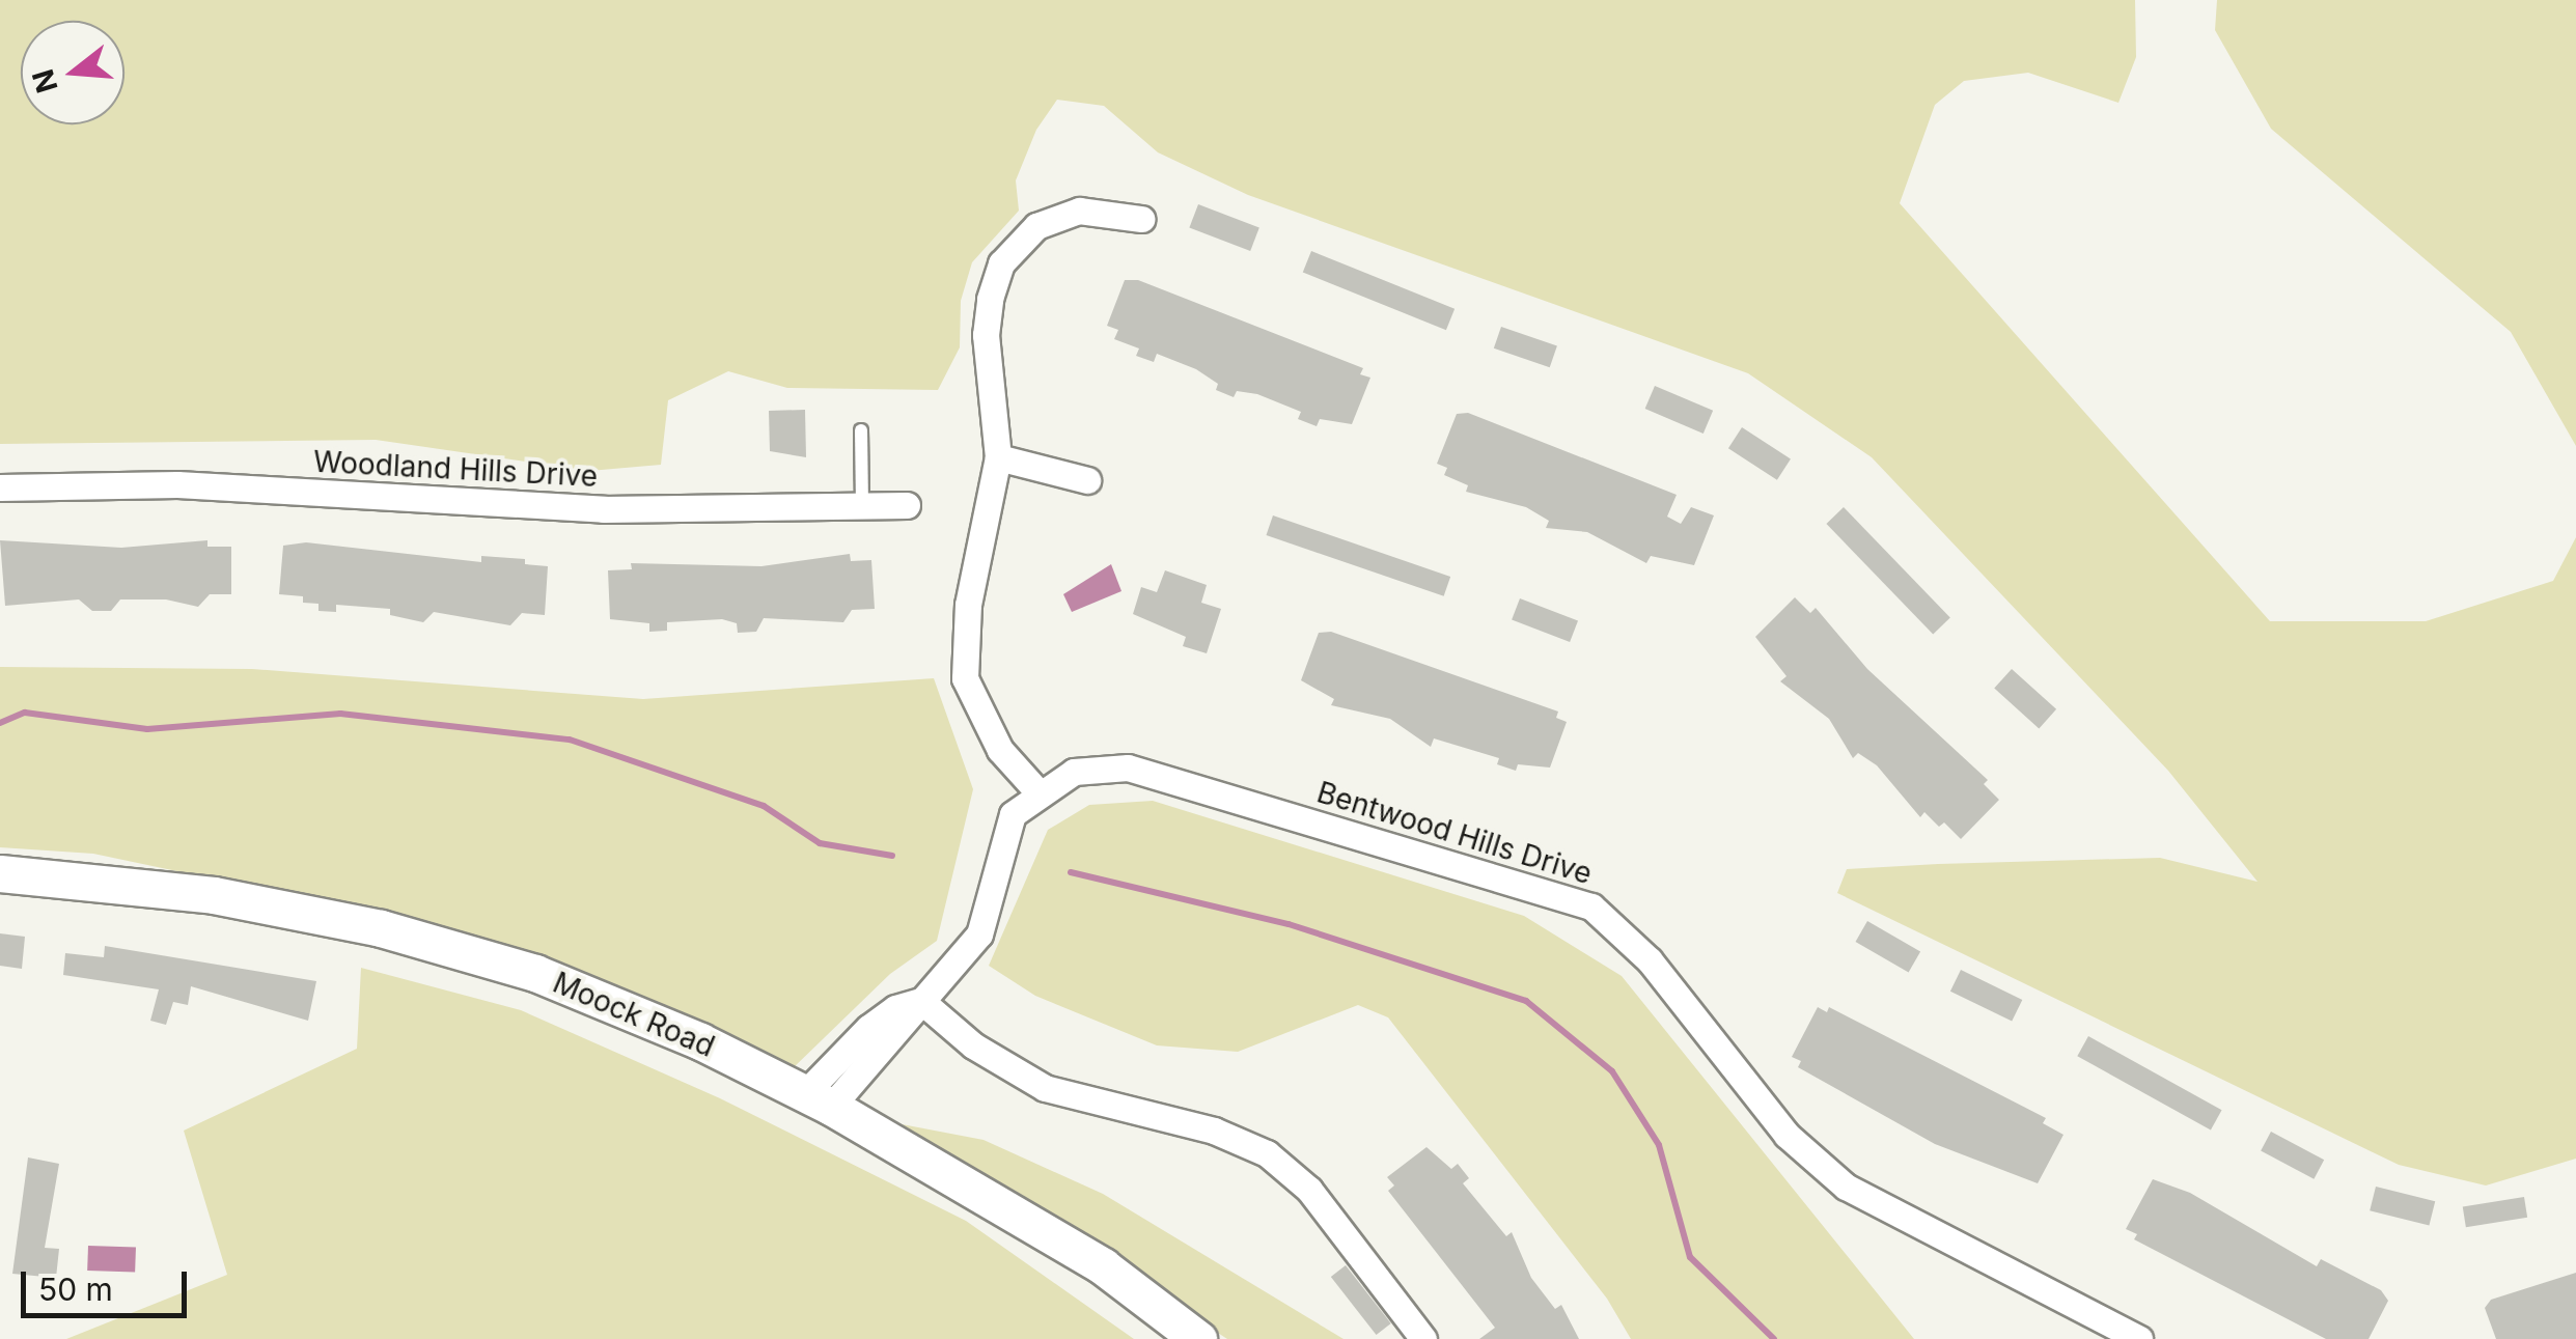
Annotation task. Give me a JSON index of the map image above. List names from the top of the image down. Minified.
{"streets":{"main road":["Moock Road"],"street":["Woodland Hills Drive","Bentwood Hills Drive"]},"crossings":[["Bentwood Hills Drive","Moock Road"]],"scale_bar":"50 m","north":"left"}
